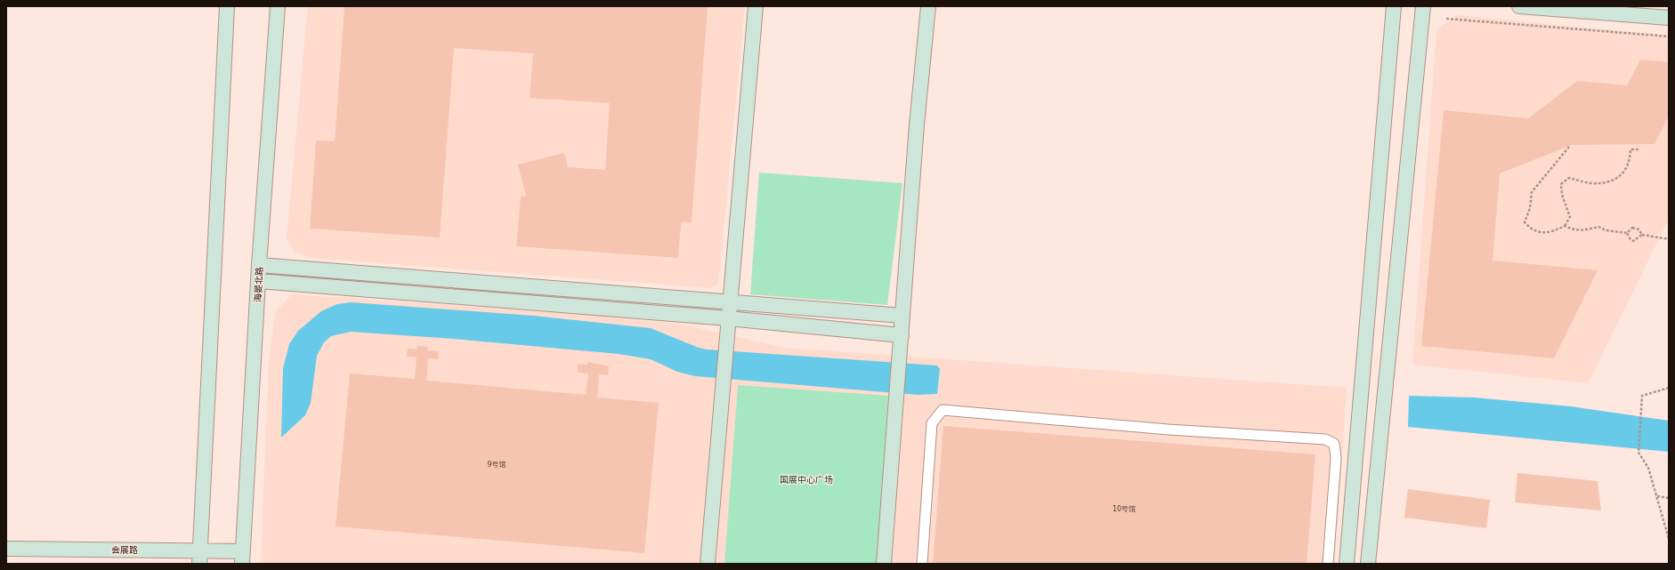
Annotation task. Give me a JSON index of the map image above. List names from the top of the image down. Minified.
{"streets":{"street":["海晏北路","会展路"]},"crossings":[["海晏北路","会展路"]],"parks":["国展中心广场"],"house_numbers":["9号馆","10号馆"]}
